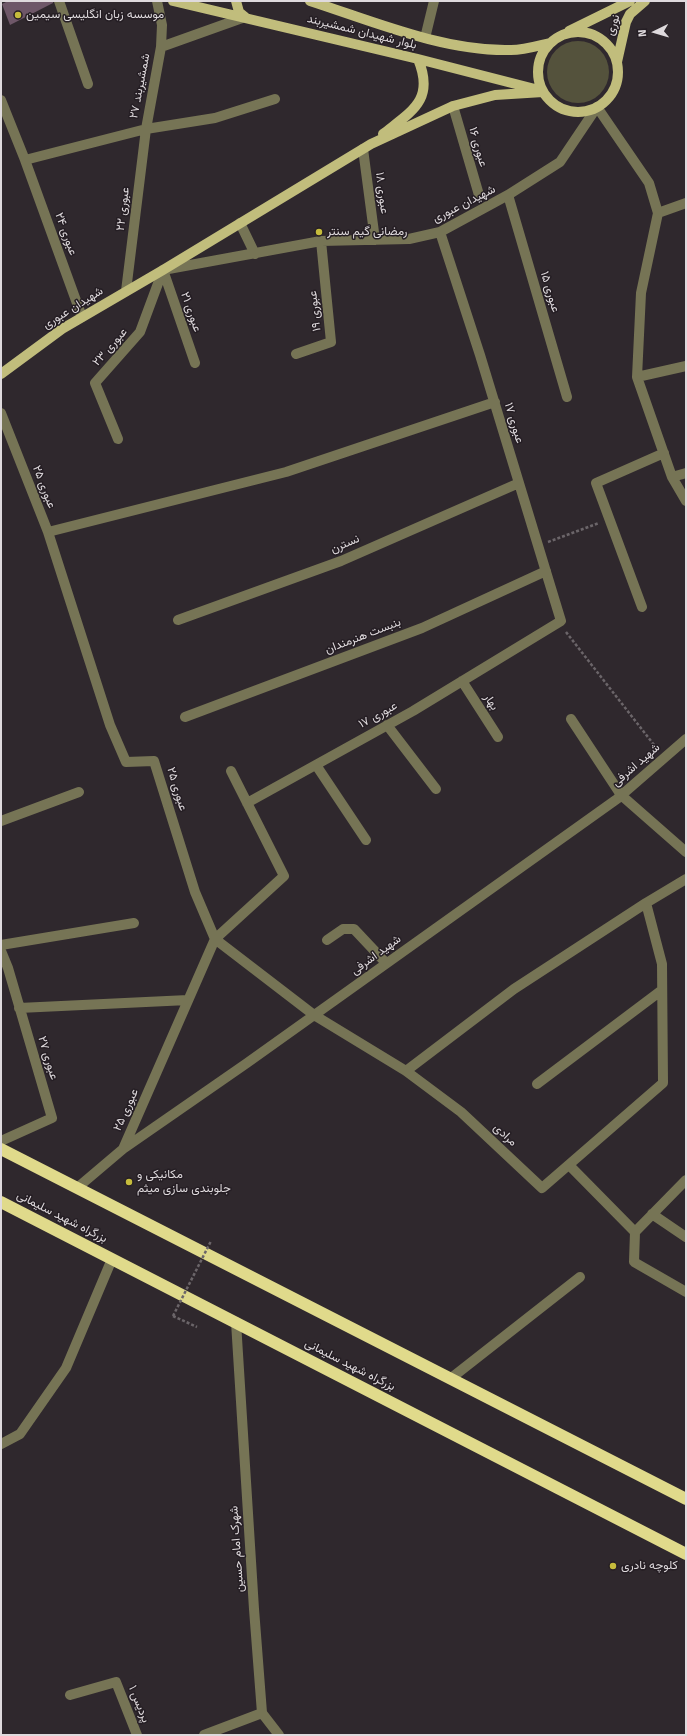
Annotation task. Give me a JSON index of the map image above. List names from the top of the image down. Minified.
{"streets":{"highway":["بزرگراه شهید سلیمانی"],"main road":["نوری","بلوار شهیدان شمشیربند","شهیدان عبوری"],"street":["شمشیربند ۲۷","عبوری ۱۶","عبوری ۱۸","عبوری ۲۲","عبوری ۲۴","عبوری ۱۵","عبوری ۱۹","عبوری ۲۱","عبوری ۲۳","عبوری ۱۷","عبوری ۲۵","نسترن","بنبست هنرمندان","بهار","شهید اشرفی","عبوری ۲۷","مرادی","شهرک امام حسین","پردیس ۱"]},"crossings":[["نوری","بلوار شهیدان شمشیربند"],["نوری","شهیدان عبوری"],["بلوار شهیدان شمشیربند","شمشیربند ۲۷"],["بلوار شهیدان شمشیربند","شهیدان عبوری"],["شمشیربند ۲۷","عبوری ۲۲"],["عبوری ۱۶","شهیدان عبوری"],["عبوری ۱۸","شهیدان عبوری"],["شهیدان عبوری","عبوری ۲۲"],["شهیدان عبوری","عبوری ۲۴"],["شهیدان عبوری","عبوری ۱۵"],["شهیدان عبوری","عبوری ۱۹"],["شهیدان عبوری","عبوری ۲۱"],["شهیدان عبوری","عبوری ۲۳"],["شهیدان عبوری","عبوری ۱۷"],["عبوری ۲۱","عبوری ۲۳"],["عبوری ۱۷","نسترن"],["عبوری ۱۷","بنبست هنرمندان"],["عبوری ۱۷","بهار"],["عبوری ۲۵","شهید اشرفی"],["عبوری ۲۵","مرادی"],["شهید اشرفی","مرادی"],["بزرگراه شهید سلیمانی","شهرک امام حسین"]],"places":["موسسه زبان انگلیسی سیمین","رمضانی گیم سنتر","مکانیکی و جلوبندی سازی میثم","کلوچه نادری"],"north":"left"}
